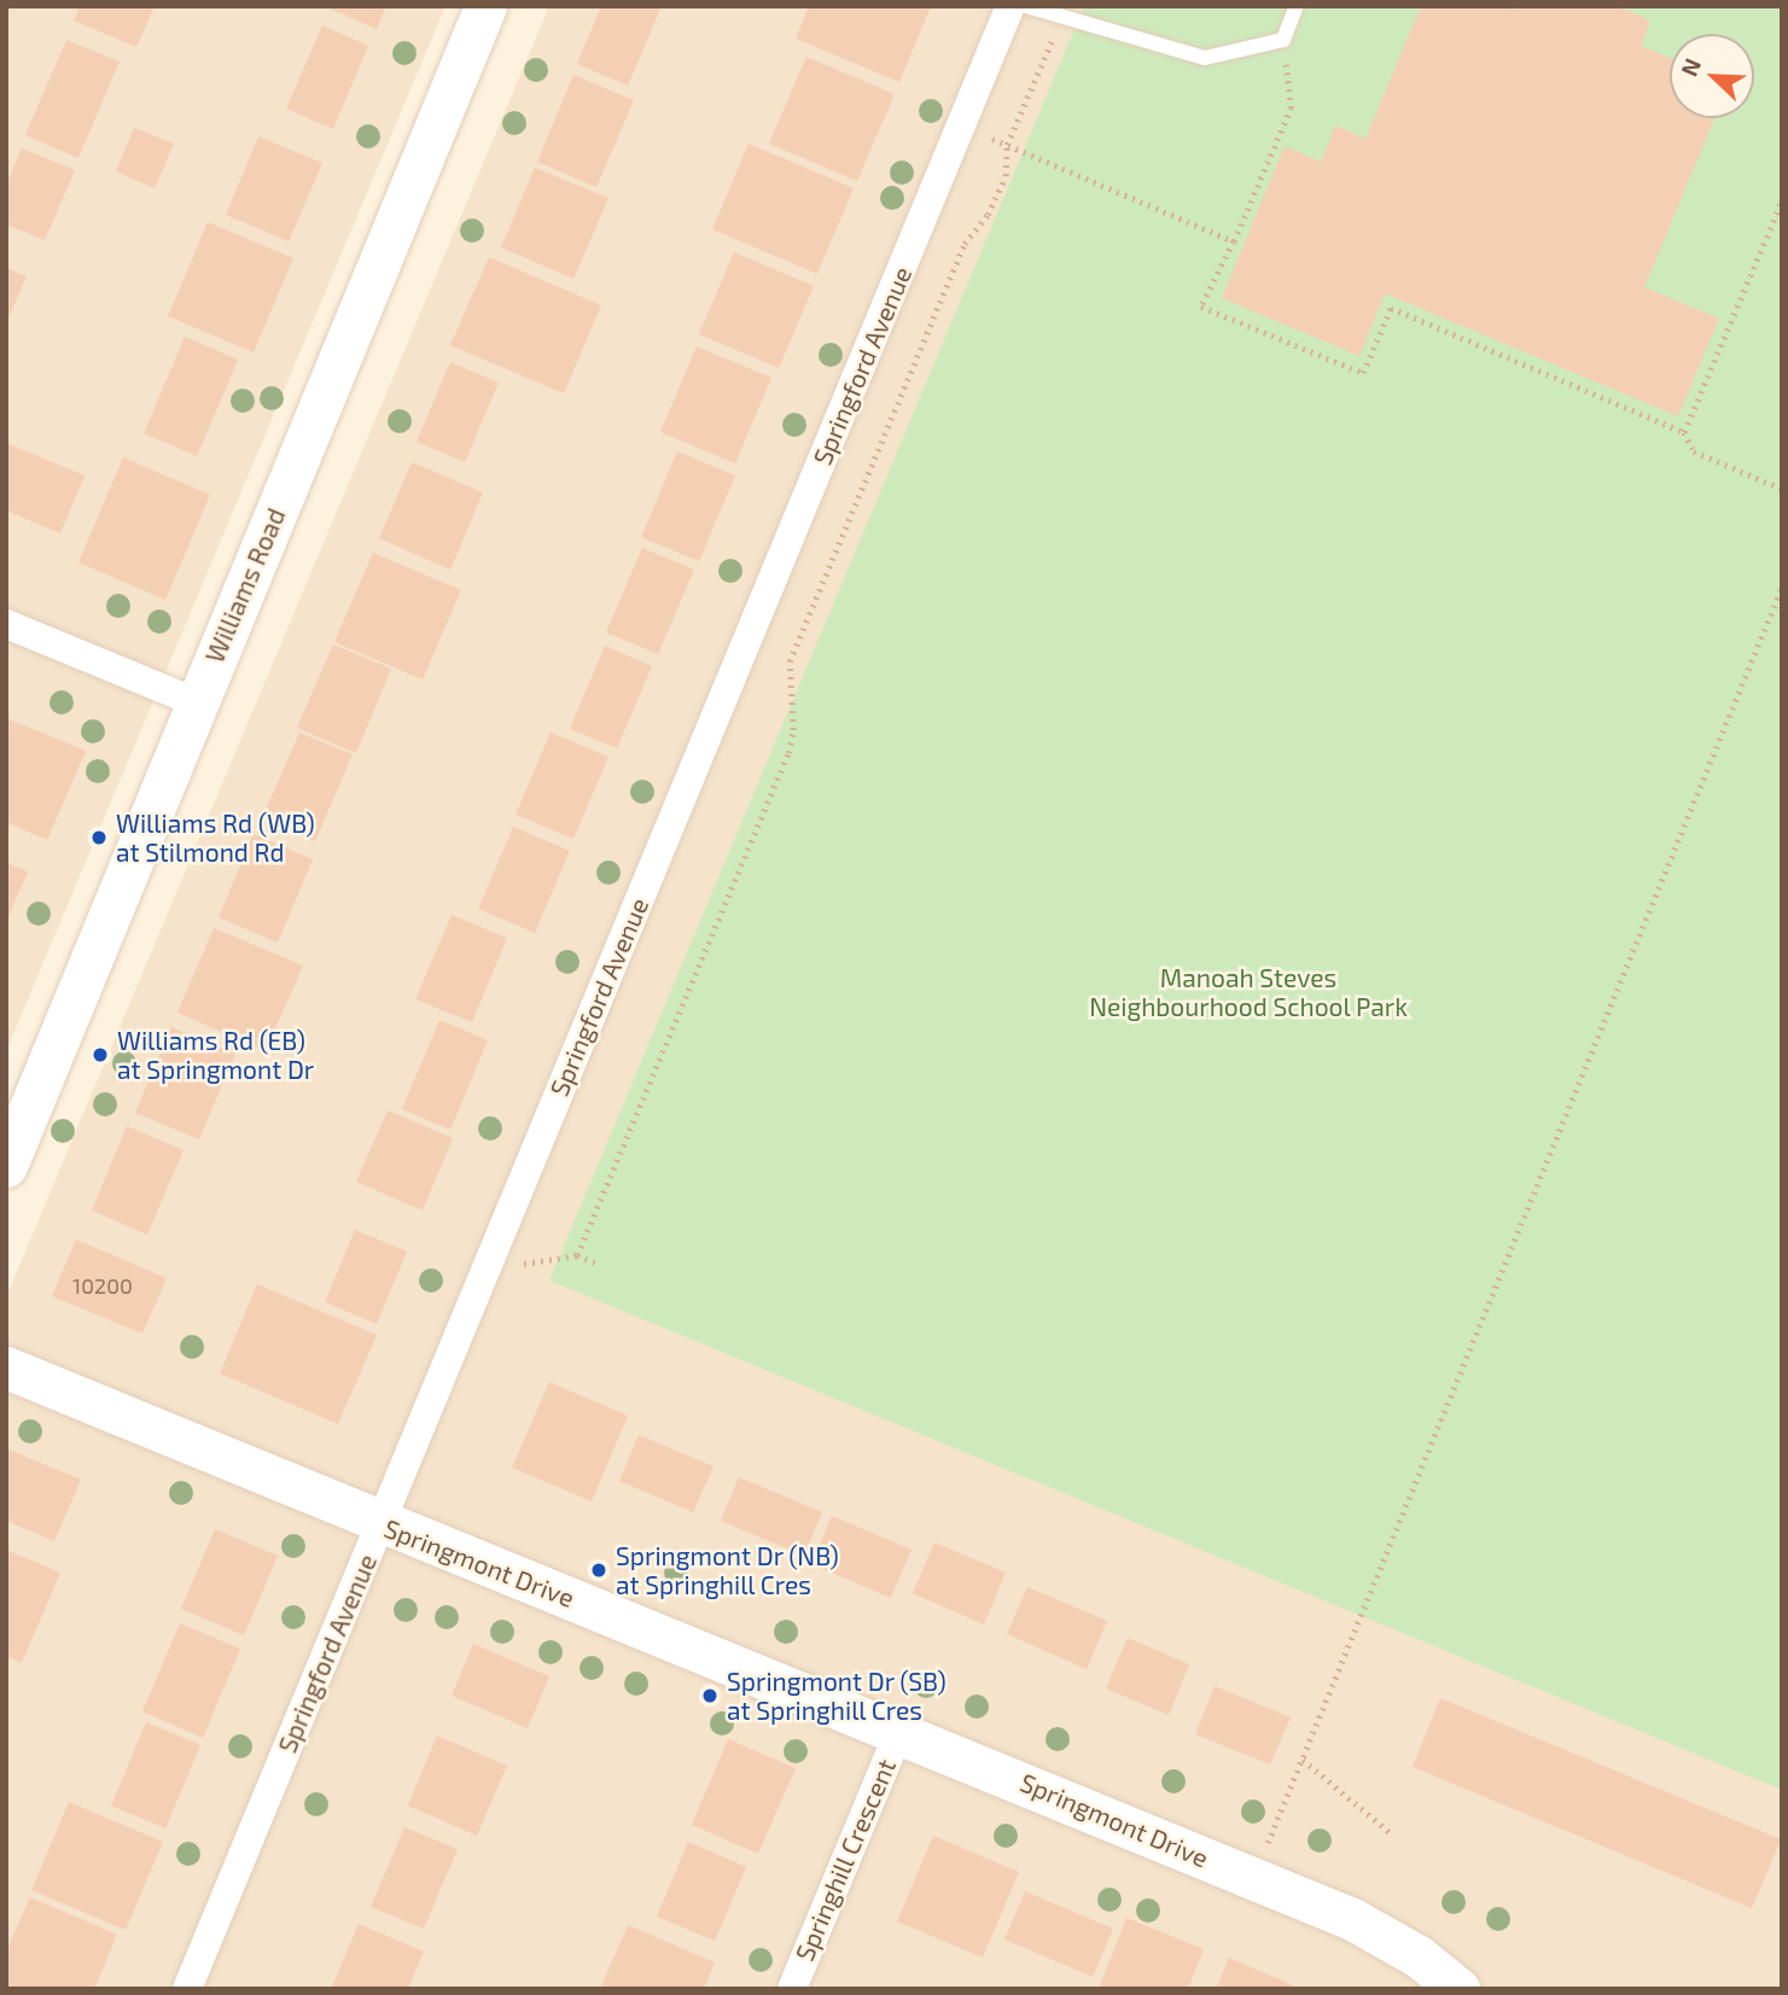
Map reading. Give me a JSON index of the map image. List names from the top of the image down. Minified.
{"streets":{"street":["Springford Avenue","Williams Road","Springmont Drive","Springhill Crescent"]},"crossings":[["Springford Avenue","Springmont Drive"],["Springmont Drive","Springhill Crescent"]],"parks":["Manoah Steves Neighbourhood School Park"],"places":["Williams Rd (WB) at Stilmond Rd","Williams Rd (EB) at Springmont Dr","Springmont Dr (NB) at Springhill Cres","Springmont Dr (SB) at Springhill Cres"],"house_numbers":["10200"],"north":"top left"}
